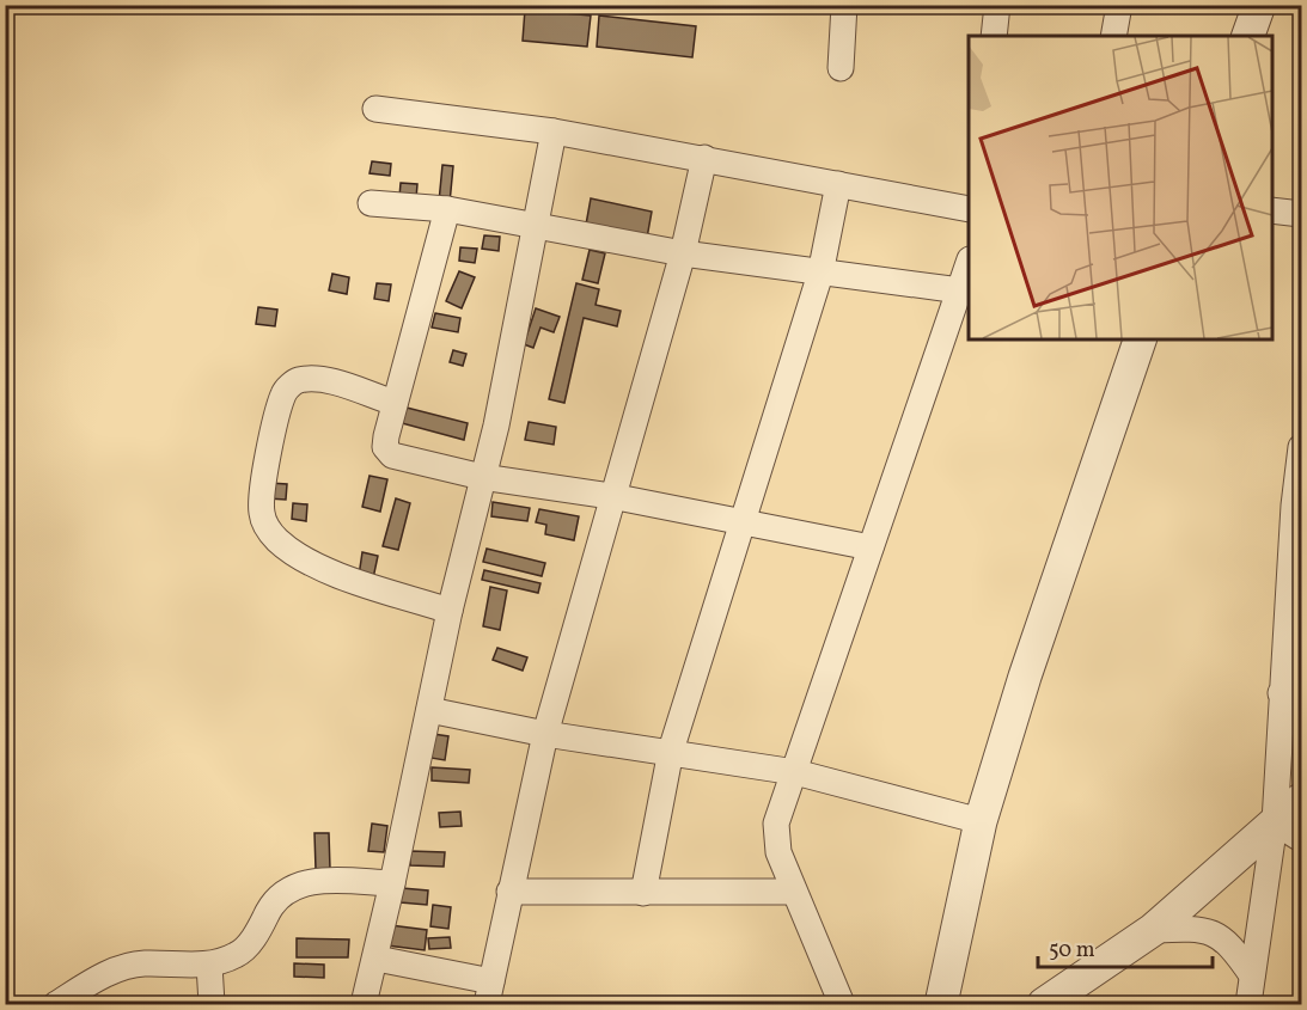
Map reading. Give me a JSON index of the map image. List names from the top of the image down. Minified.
{"scale_bar":"50 m"}
